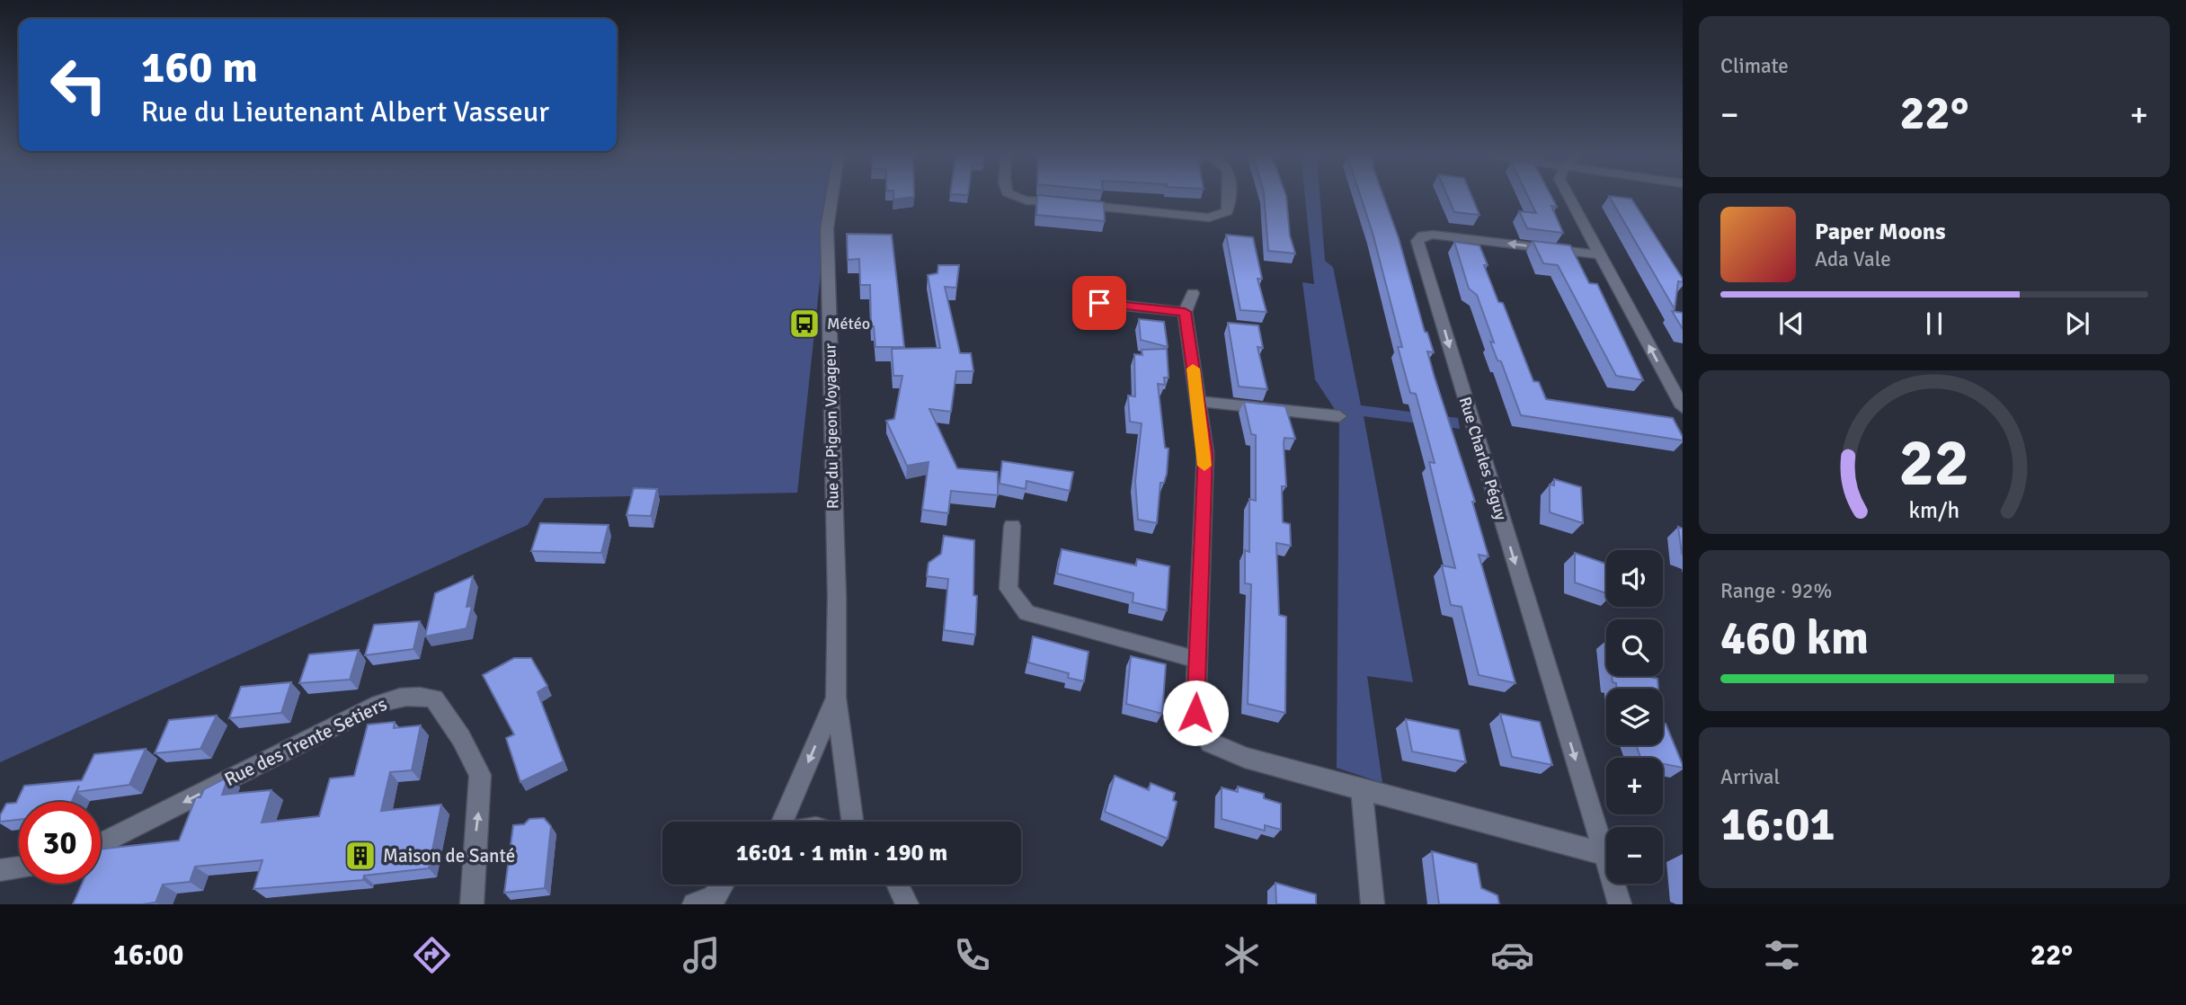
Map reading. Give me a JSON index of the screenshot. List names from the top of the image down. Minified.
{"streets":{"street":["Rue du Pigeon Voyageur","Rue Charles Péguy","Rue des Trente Setiers"]},"places":{"bus stop":["Météo"],"building":["Maison de Santé"]},"page":{"tile":["Climate",["Range · 92%","460 km"],["Arrival","16:01"]],"turn":["160 m","Rue du Lieutenant Albert Vasseur"],"heat":["−","22°","+"],"song":["Paper Moons","Ada Vale"],"map_buttons":["+","−"],"limit":"30","trip":"16:01 · 1 min · 190 m","tabs":["16:00","22°"],"gauge":["22","km/h"]}}
